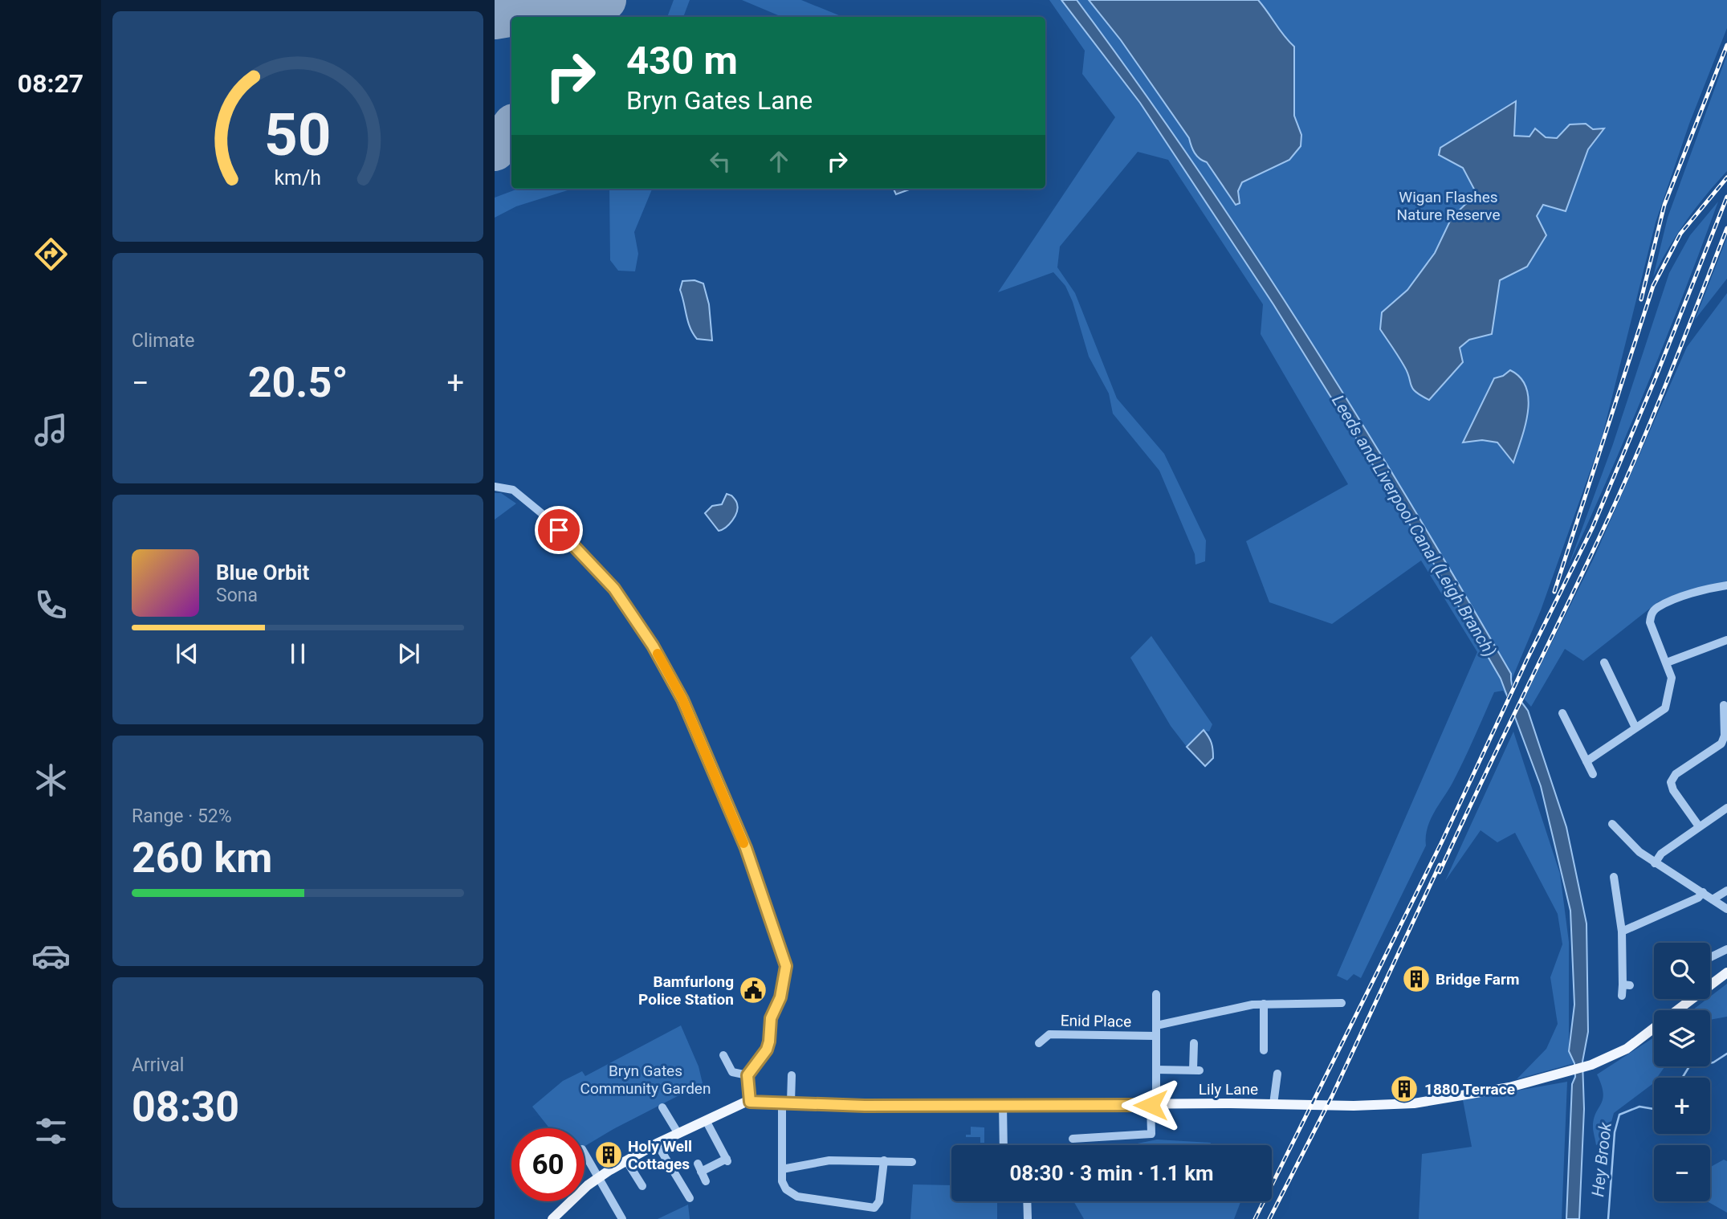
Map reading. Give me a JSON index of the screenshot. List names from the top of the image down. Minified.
{"streets":{"main road":["Lily Lane"],"street":["Enid Place"]},"water":["Leeds and Liverpool Canal (Leigh Branch)","Hey Brook"],"parks":["Wigan Flashes Nature Reserve","Bryn Gates Community Garden"],"places":{"building":["Bridge Farm","1880 Terrace","Holy Well Cottages"],"public building":["Bamfurlong Police Station"]},"page":{"tabs":"08:27","turn":["430 m","Bryn Gates Lane"],"tile":["Climate",["Range · 52%","260 km"],["Arrival","08:30"]],"heat":["−","20.5°","+"],"song":["Blue Orbit","Sona"],"map_buttons":["+","−"],"limit":"60","trip":"08:30 · 3 min · 1.1 km","gauge":["50","km/h"]}}
